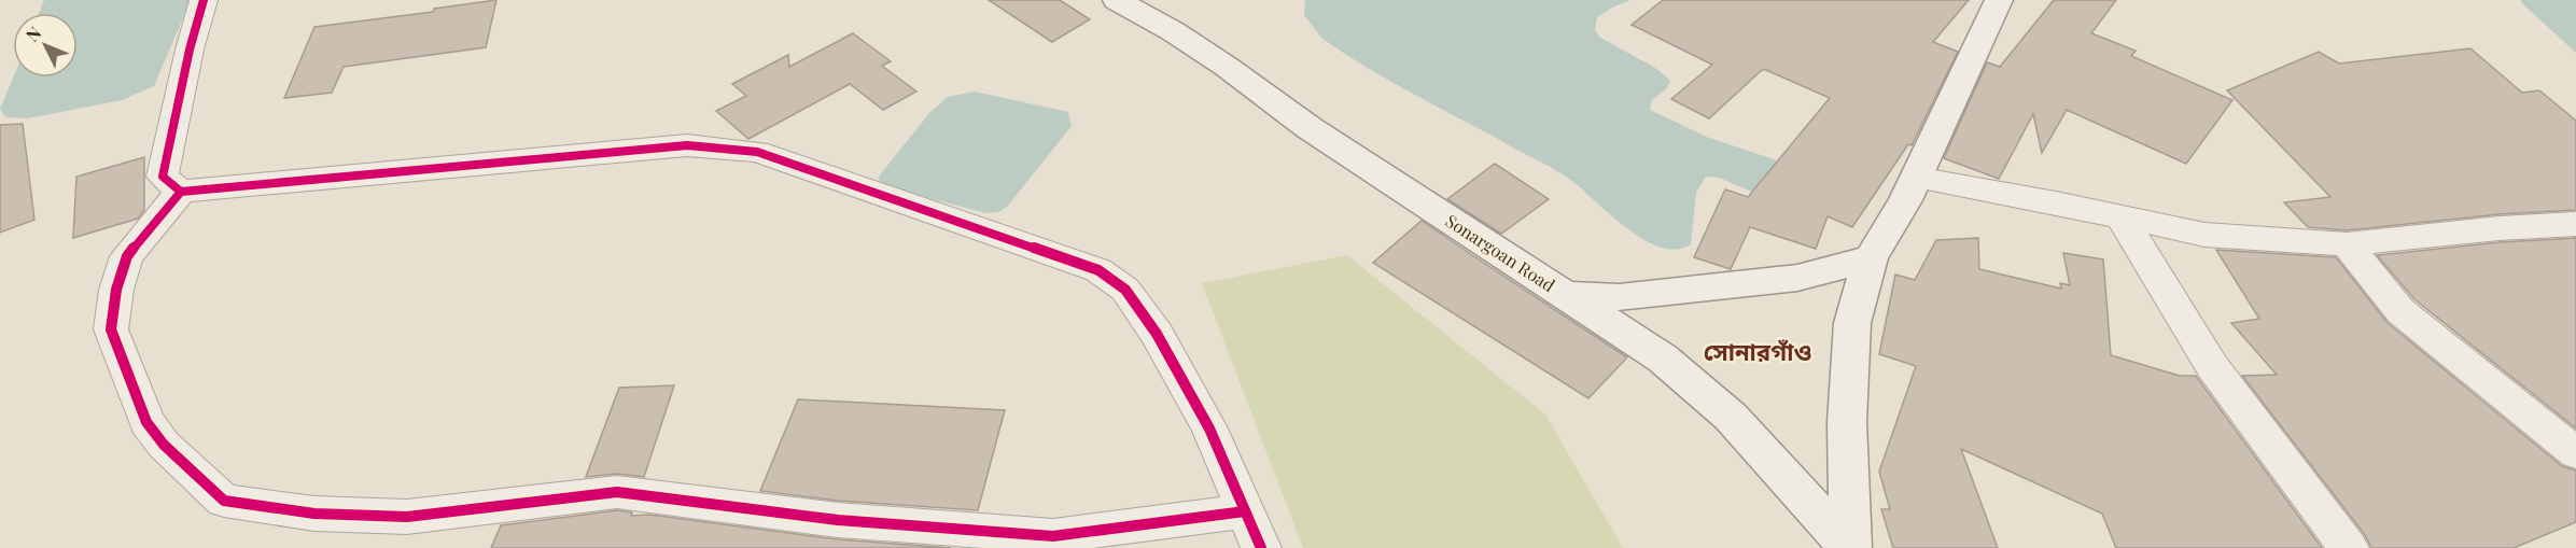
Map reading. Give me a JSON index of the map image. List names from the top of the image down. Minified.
{"streets":{"main road":["Sonargoan Road"]},"districts":["সোনারগাঁও"],"north":"top left"}
